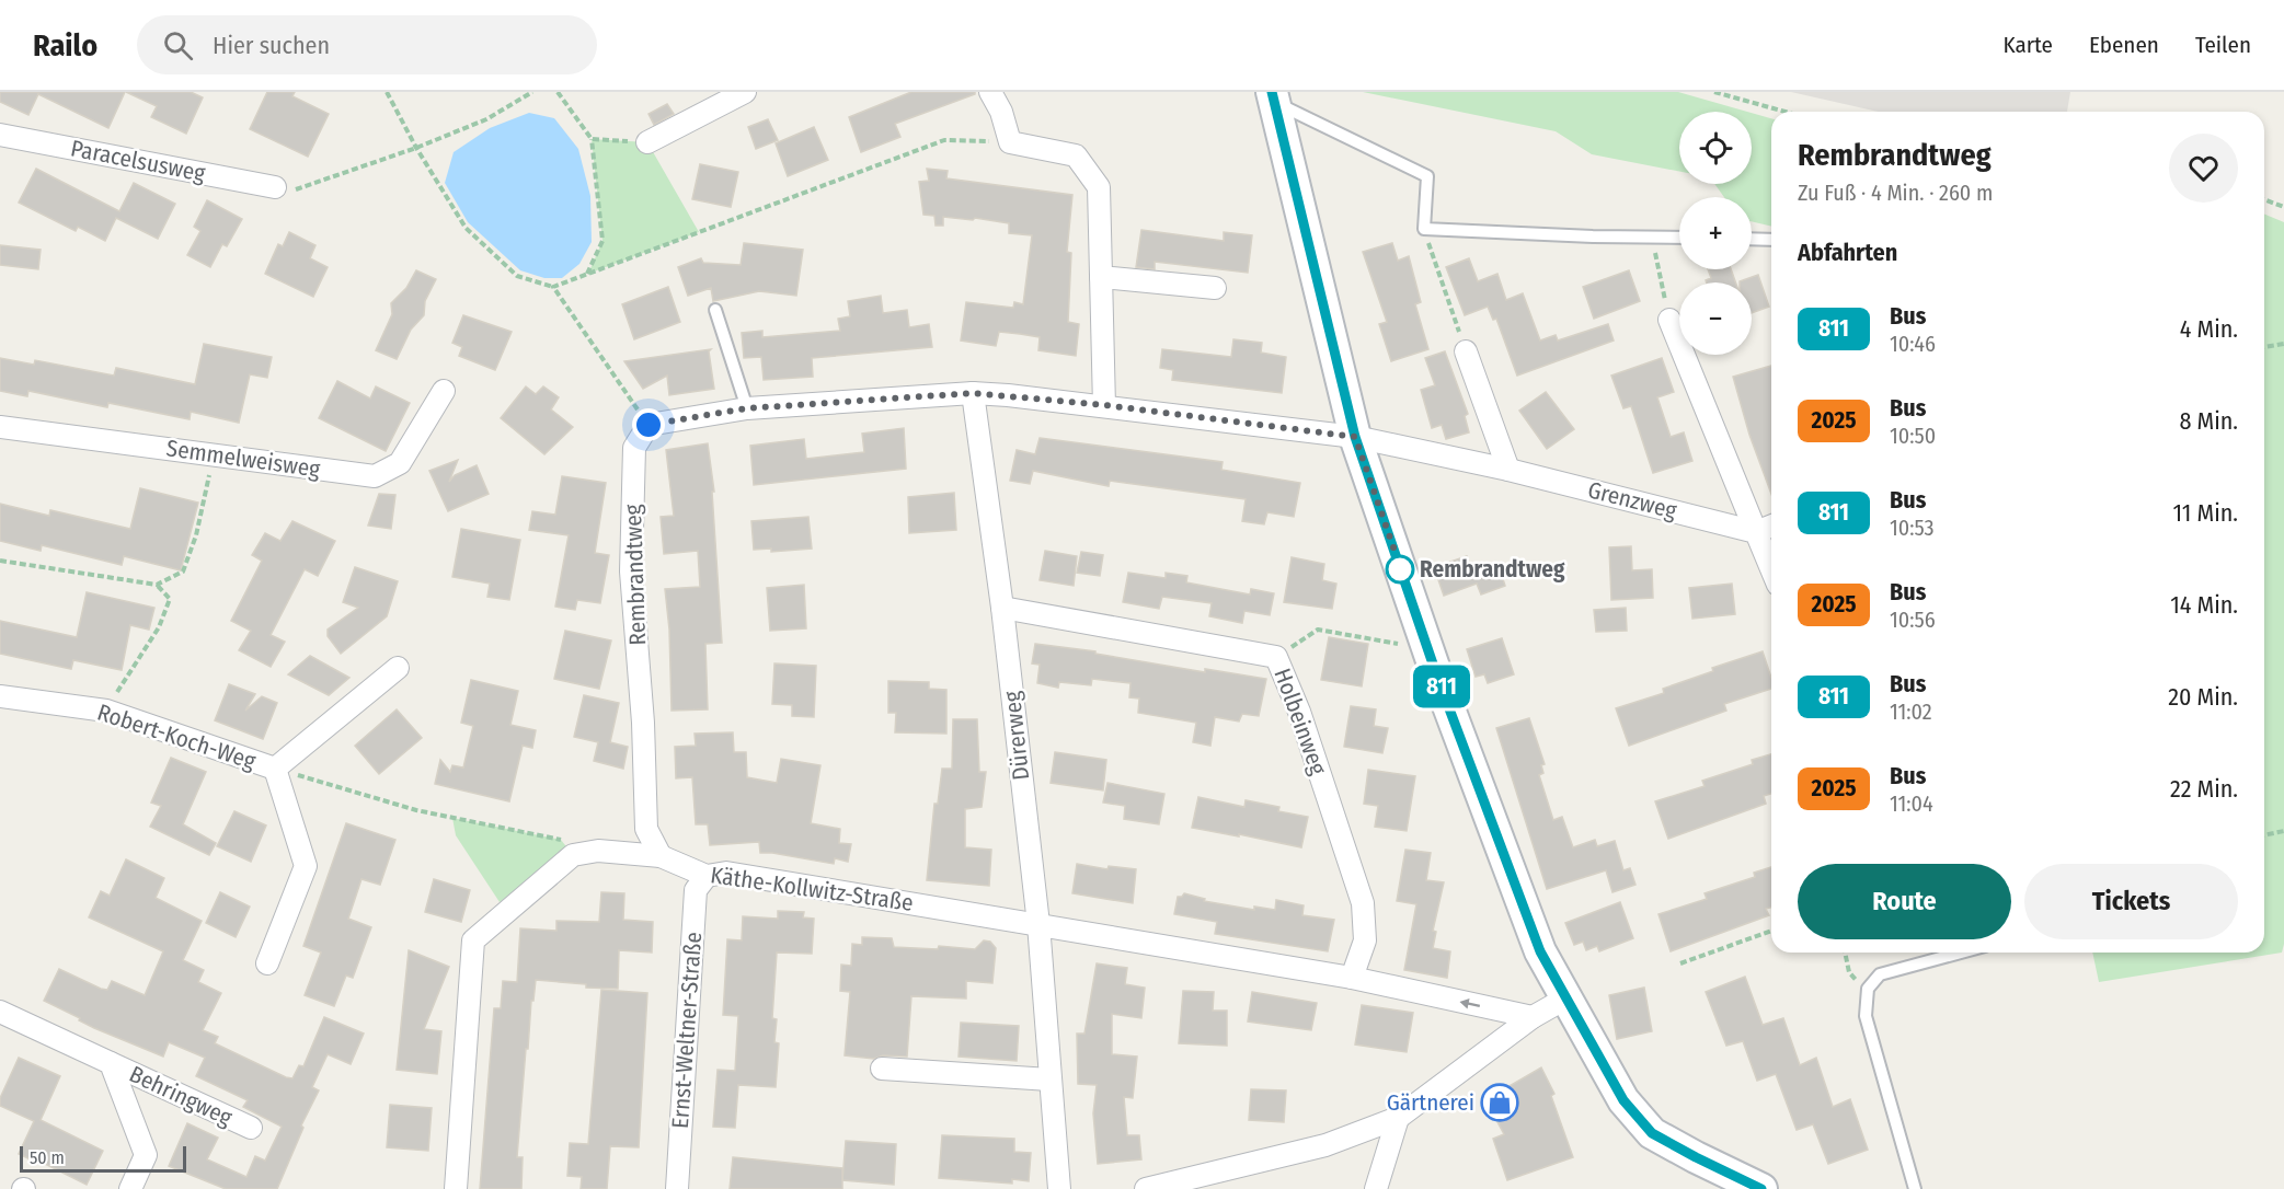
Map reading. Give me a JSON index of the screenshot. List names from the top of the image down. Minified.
{"streets":{"street":["Paracelsusweg","Semmelweisweg","Grenzweg","Rembrandtweg","Holbeinweg","Dürerweg","Robert-Koch-Weg","Käthe-Kollwitz-Straße","Ernst-Weltner-Straße","Behringweg"]},"crossings":[["Rembrandtweg","Käthe-Kollwitz-Straße"],["Holbeinweg","Dürerweg"],["Dürerweg","Käthe-Kollwitz-Straße"],["Käthe-Kollwitz-Straße","Ernst-Weltner-Straße"]],"places":{"other":["Rembrandtweg"],"shop":["Gärtnerei"]},"lines":["bus line 811"],"scale_bar":"50 m","page":{"header":"Railo","search":"Hier suchen","nav":["Karte","Ebenen","Teilen"],"on_map":"811","map_buttons":["+","−"],"heading":[["Rembrandtweg","Zu Fuß · 4 Min. · 260 m"],"Abfahrten"],"list":[{"mark":"811","name":"Bus","note":"10:46","value":"4 Min."},{"mark":"2025","name":"Bus","note":"10:50","value":"8 Min."},{"mark":"811","name":"Bus","note":"10:53","value":"11 Min."},{"mark":"2025","name":"Bus","note":"10:56","value":"14 Min."},{"mark":"811","name":"Bus","note":"11:02","value":"20 Min."},{"mark":"2025","name":"Bus","note":"11:04","value":"22 Min."}],"buttons":["Route","Tickets"],"scale":"50 m"}}
